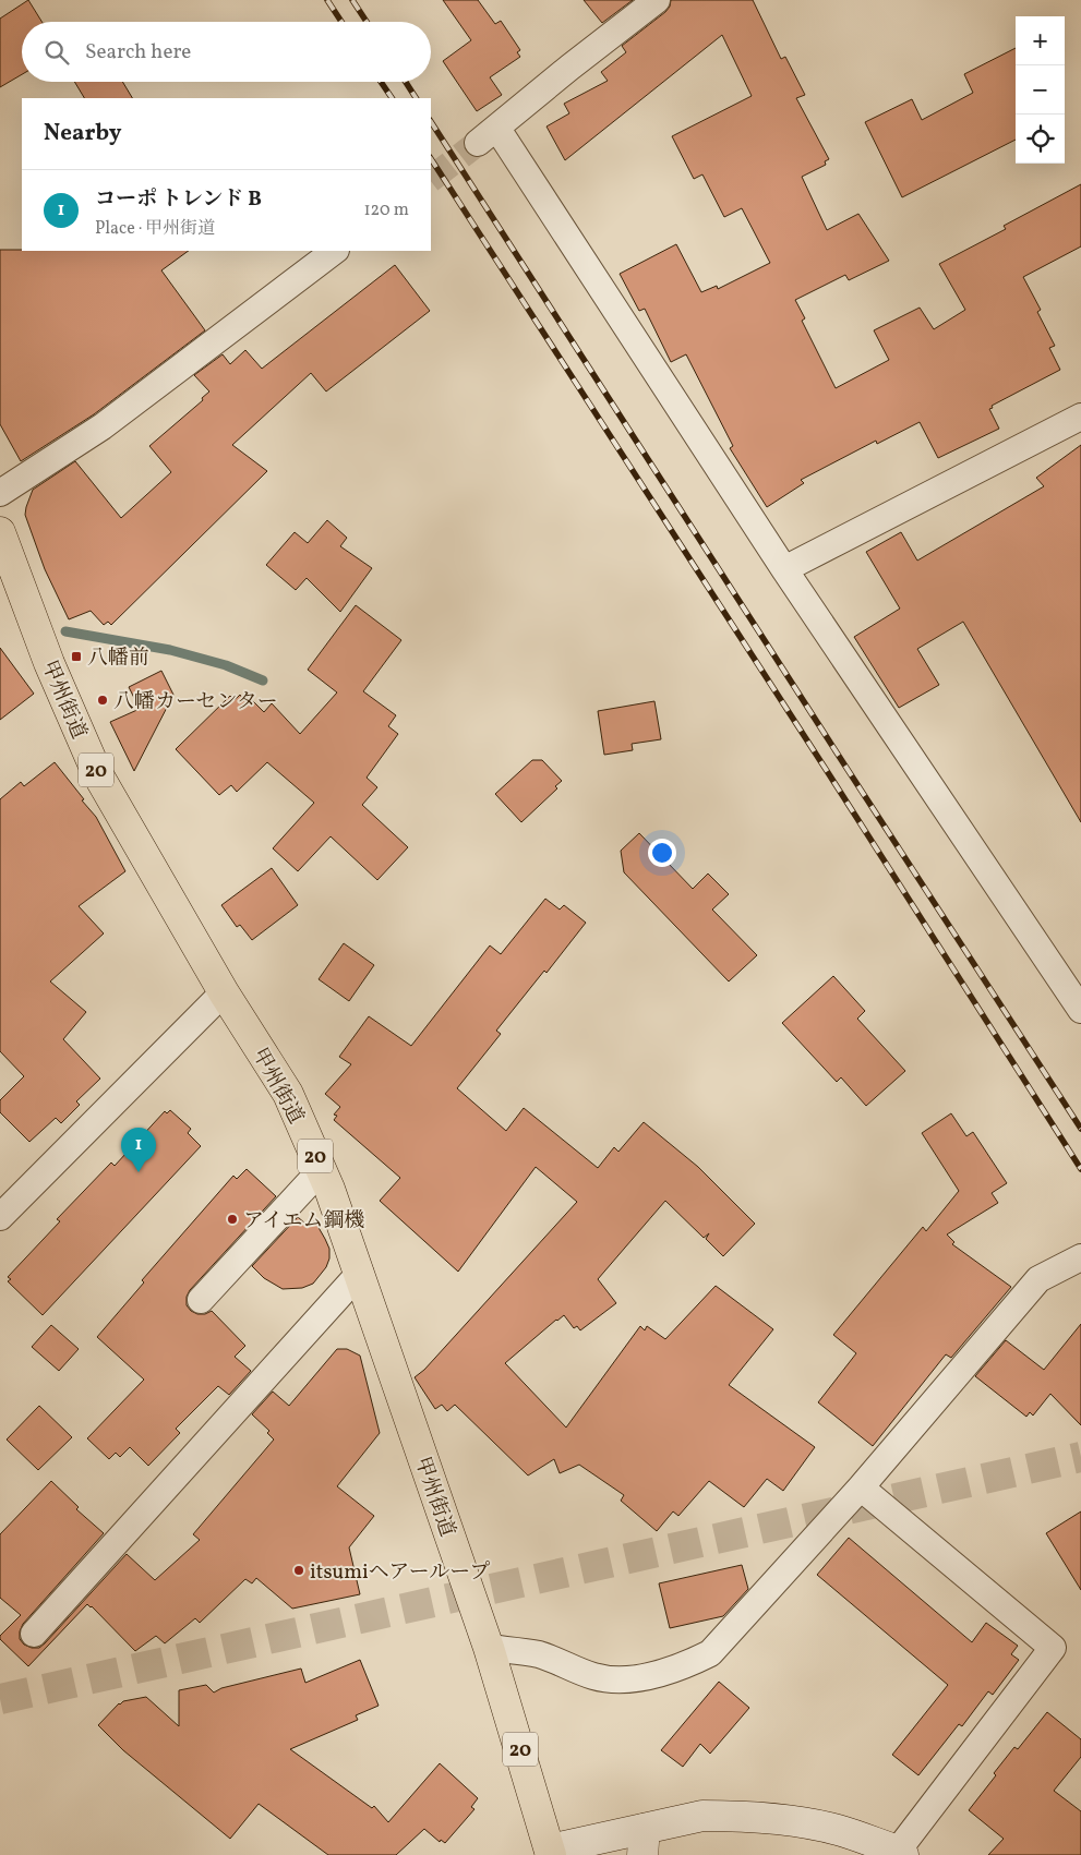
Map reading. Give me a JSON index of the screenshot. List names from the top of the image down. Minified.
{"streets":{"highway":["甲州街道","20"]},"places":{"transit":["八幡前"],"other":["八幡カーセンター","アイエム鋼機","itsumiヘアーループ"]},"page":{"map_buttons":["+","−"],"search":"Search here","heading":"Nearby","list":[{"mark":"1","name":"コーポ トレンド B","note":"Place · 甲州街道","value":"120 m"}],"pins":"1"}}
